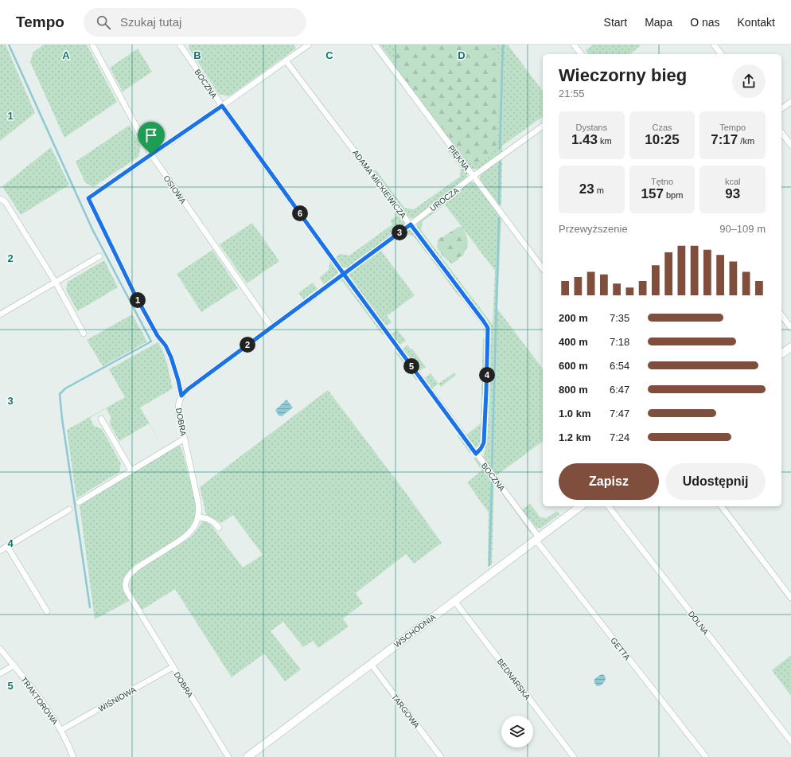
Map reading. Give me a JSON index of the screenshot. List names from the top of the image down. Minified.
{"streets":{"street":["BOCZNA","PIĘKNA","ADAMA MICKIEWICZA","OSIOWA","UROCZA","DOBRA","DOLNA","WSCHODNIA","GETTA","BEDNARSKA","WIŚNIOWA","TRAKTOROWA","TARGOWA"]},"crossings":[["BOCZNA","ADAMA MICKIEWICZA"],["BOCZNA","UROCZA"],["BOCZNA","DOBRA"],["BOCZNA","WSCHODNIA"],["BOCZNA","GETTA"],["PIĘKNA","UROCZA"],["ADAMA MICKIEWICZA","UROCZA"],["OSIOWA","DOBRA"],["UROCZA","DOBRA"],["DOBRA","WIŚNIOWA"],["WSCHODNIA","GETTA"],["WSCHODNIA","BEDNARSKA"],["WSCHODNIA","TARGOWA"],["WIŚNIOWA","TRAKTOROWA"]],"page":{"header":"Tempo","search":"Szukaj tutaj","nav":["Start","Mapa","O nas","Kontakt"],"heading":["Wieczorny bieg","21:55"],"stats":[["Dystans","1.43 km"],["Czas","10:25"],["Tempo","7:17 /km"],["23 m"],["Tętno","157 bpm"],["kcal","93"]],"pins":["6","3","1","2","5","4"],"chart":["Przewyższenie","90–109 m"],"list":[{"name":"200 m","note":"7:35"},{"name":"400 m","note":"7:18"},{"name":"600 m","note":"6:54"},{"name":"800 m","note":"6:47"},{"name":"1.0 km","note":"7:47"},{"name":"1.2 km","note":"7:24"}],"buttons":["Zapisz","Udostępnij"]},"grid":{"columns":["A","B","C","D"],"rows":["1","2","3","4","5"]}}
